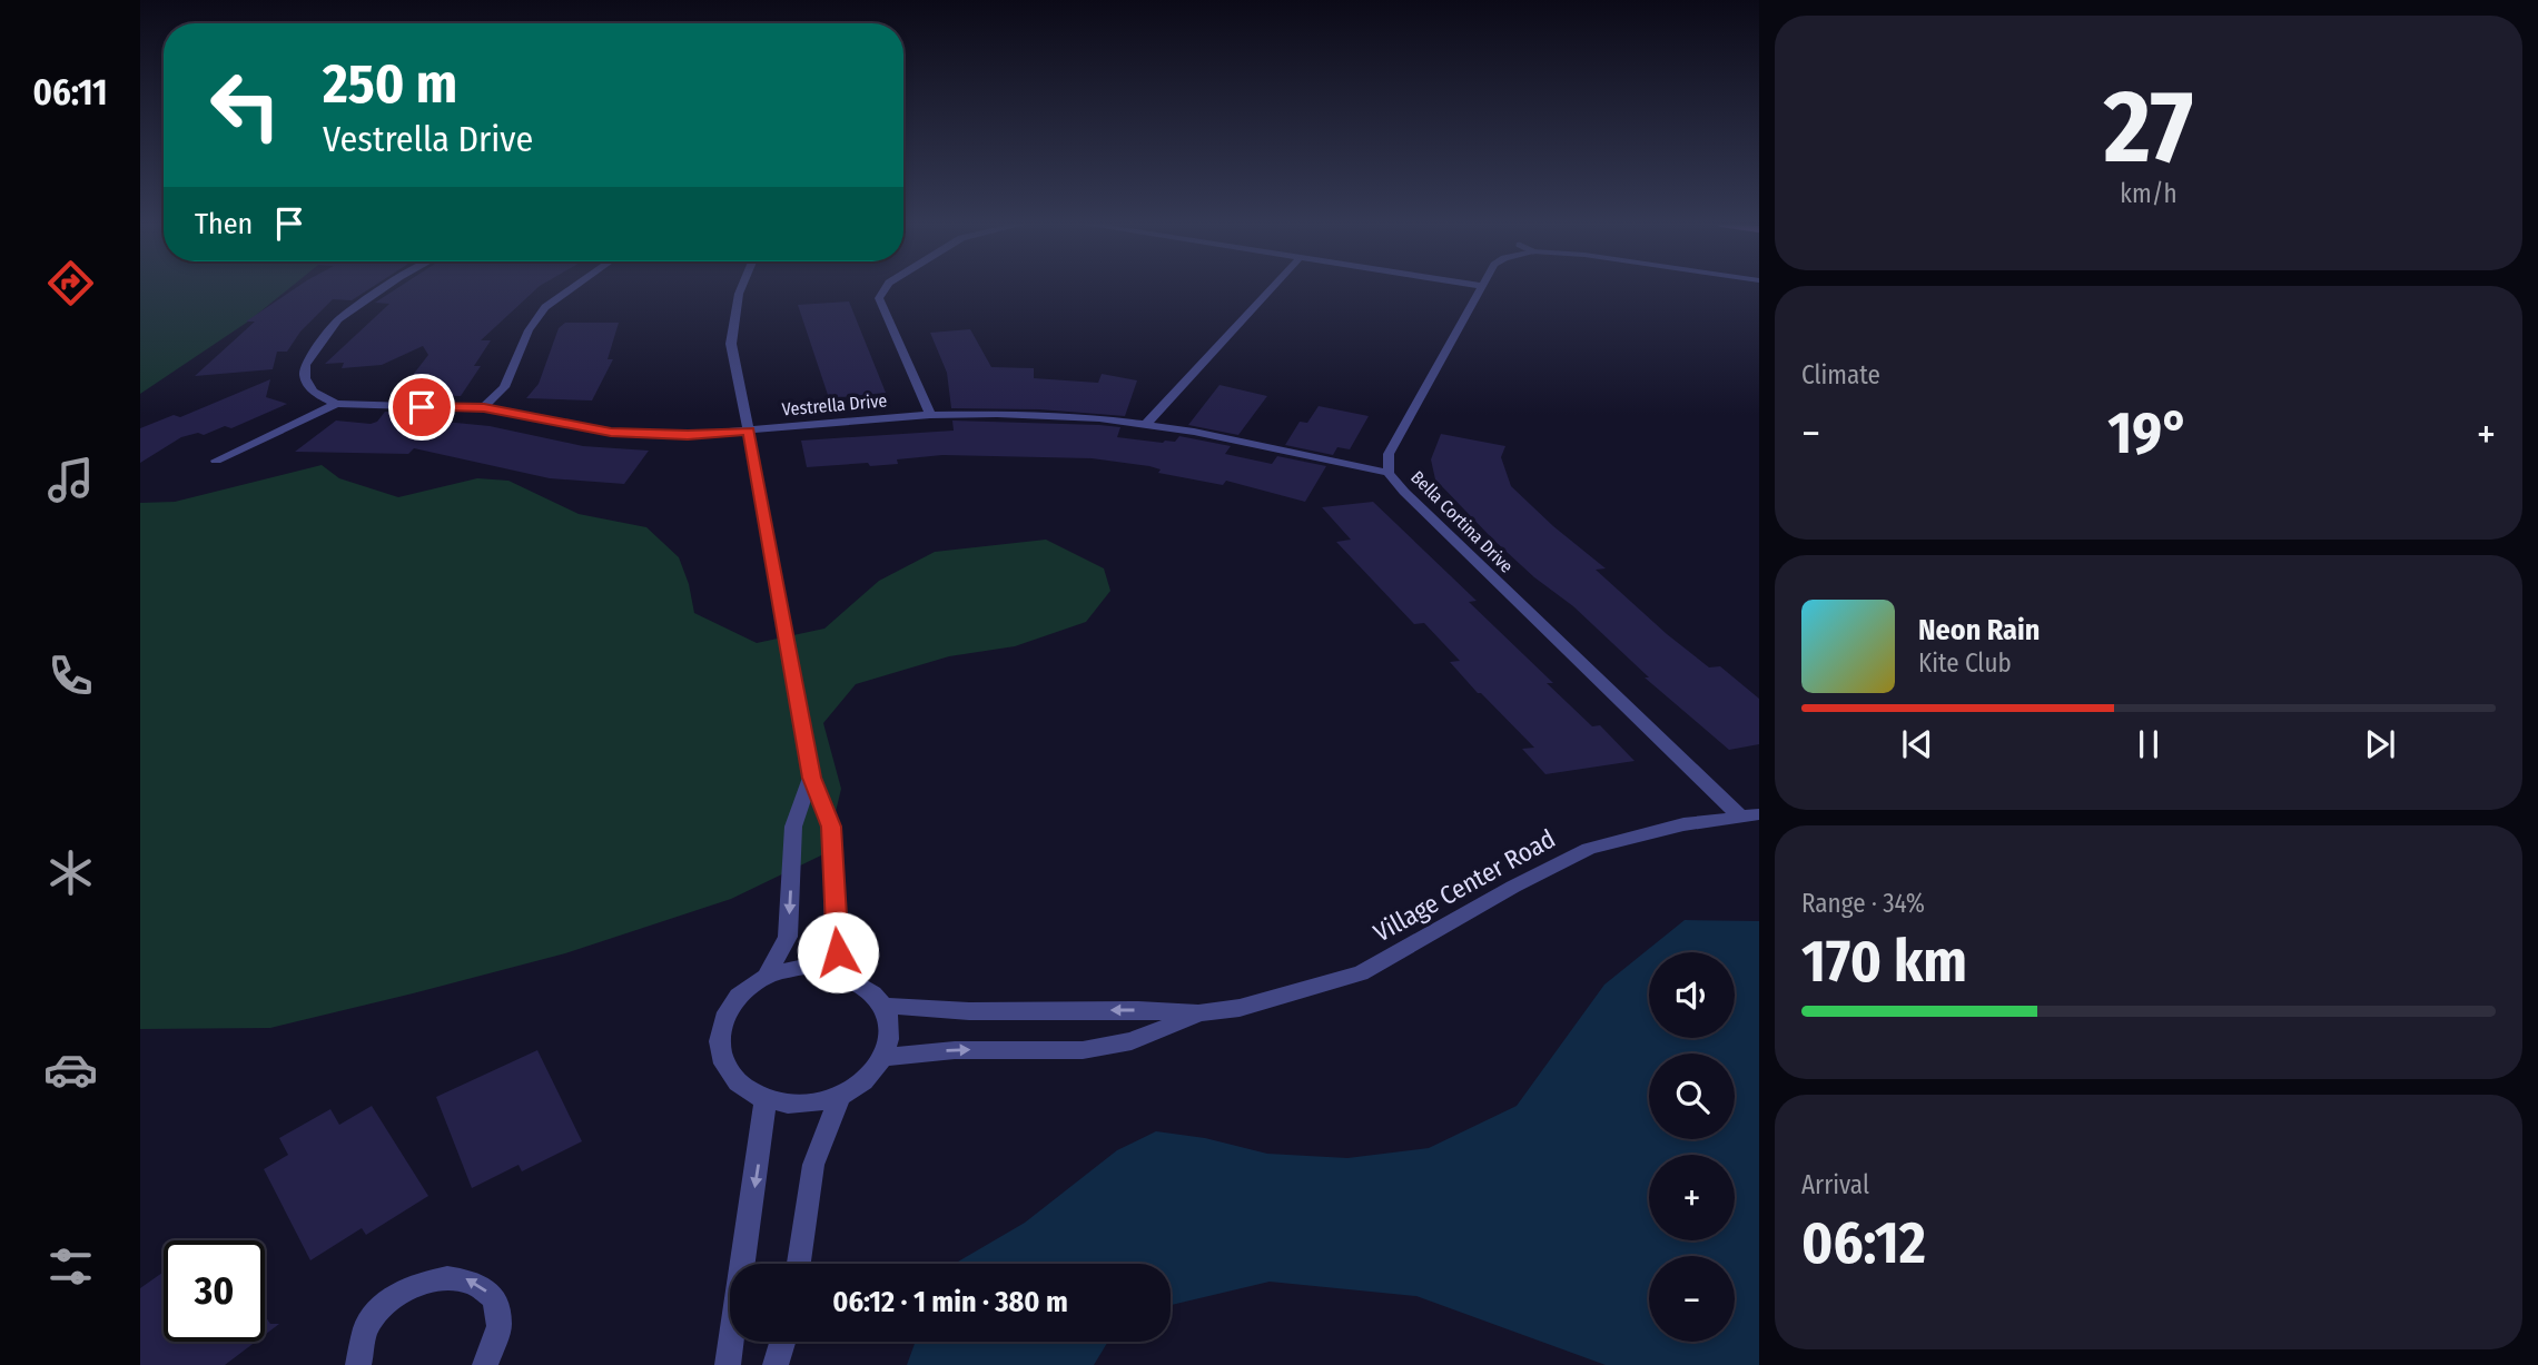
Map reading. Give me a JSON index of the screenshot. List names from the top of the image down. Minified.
{"streets":{"street":["Vestrella Drive","Bella Cortina Drive","Village Center Road"]},"crossings":[["Vestrella Drive","Bella Cortina Drive"],["Bella Cortina Drive","Village Center Road"]],"page":{"tabs":"06:11","tile":[["27","km/h"],"Climate",["Range · 34%","170 km"],["Arrival","06:12"]],"turn":["250 m","Vestrella Drive"],"then":"Then","heat":["−","19°","+"],"song":["Neon Rain","Kite Club"],"map_buttons":["+","−"],"limit":"30","trip":"06:12 · 1 min · 380 m"}}
